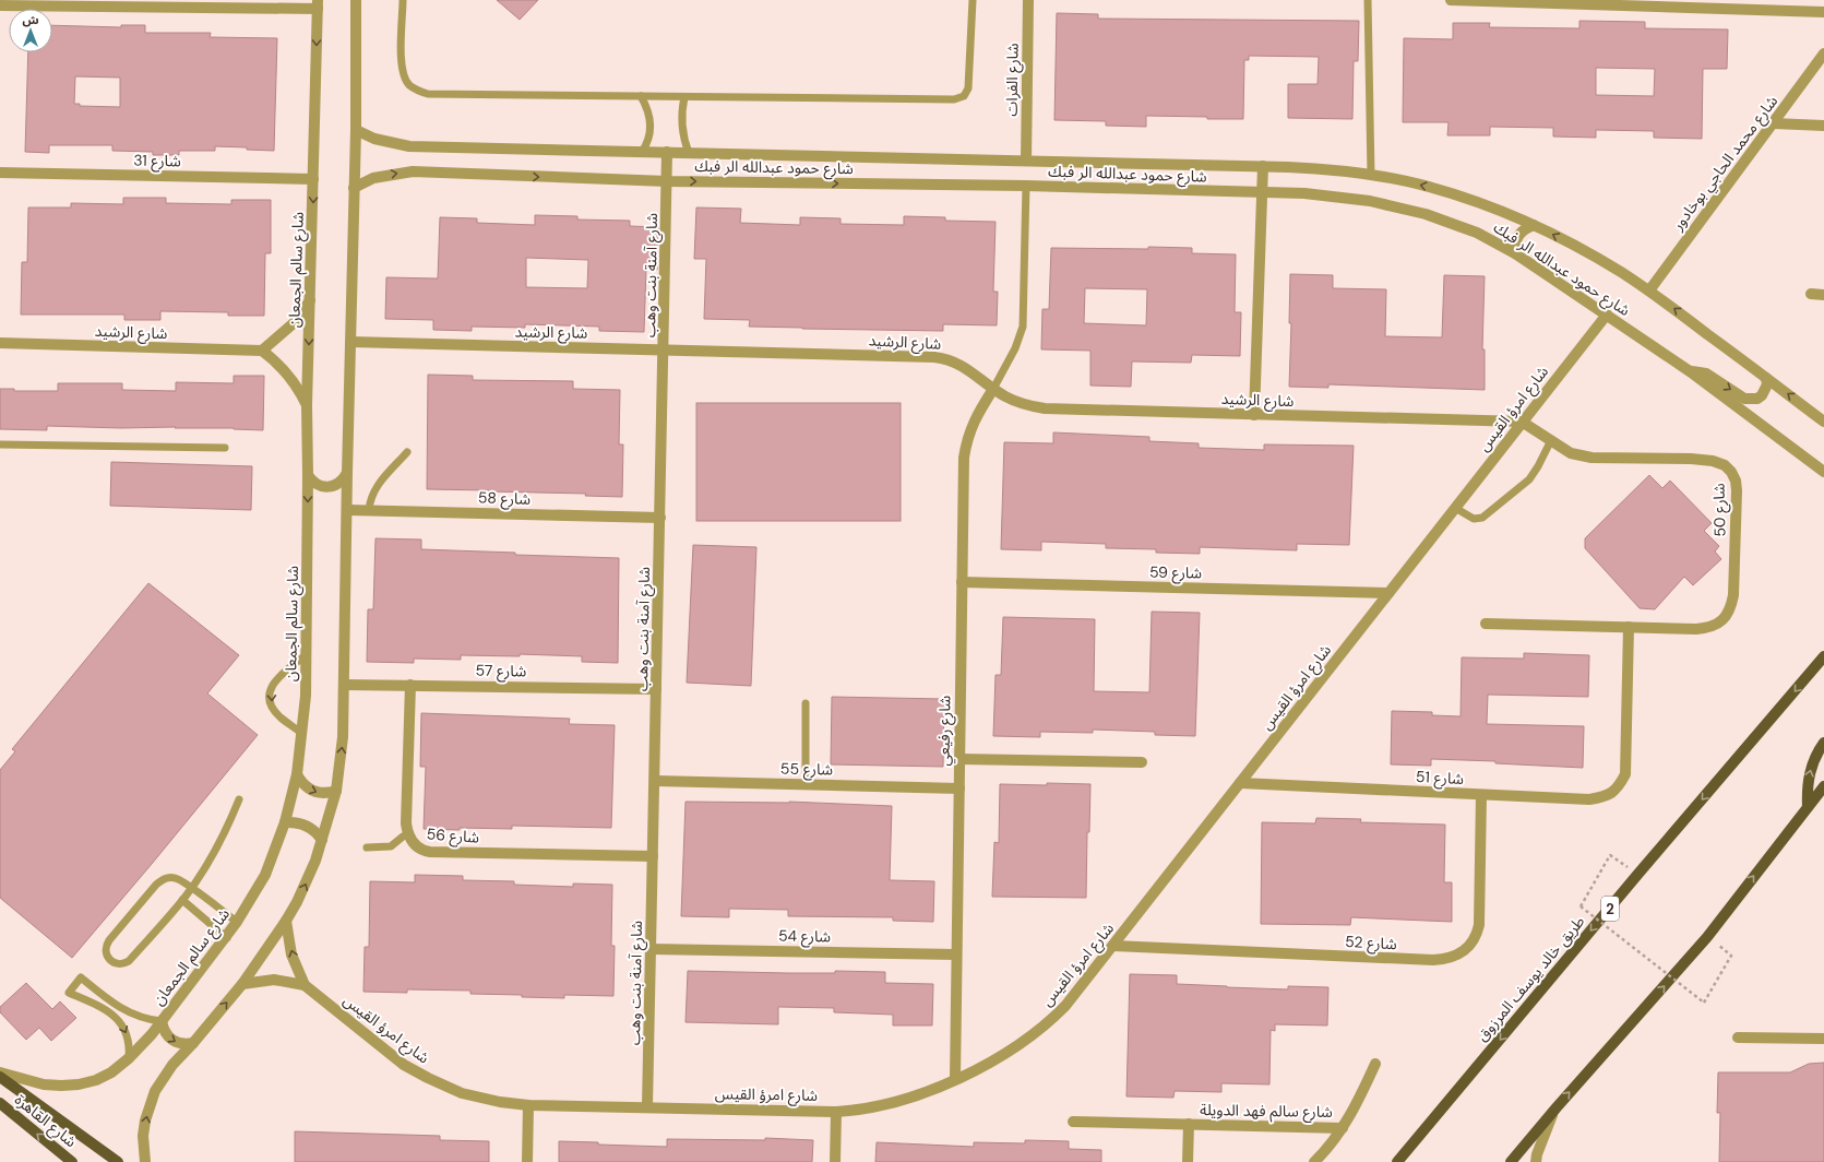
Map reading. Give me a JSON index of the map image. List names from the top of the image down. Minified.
{"streets":{"main road":["2","طريق خالد يوسف المرزوق","شارع القاهرة"],"street":["شارع الفرات","شارع 31","شارع محمد الحاجي بوخادور","شارع حمود عبدالله الر فبك","شارع سالم الجمعان","شارع آمنة بنت وهب","شارع الرشيد","شارع امرؤ القيس","شارع 58","شارع 50","شارع 59","شارع 57","شارع رفيعي","شارع 55","شارع 51","شارع 56","شارع 54","شارع 52","شارع سالم فهد الدويلة"]},"crossings":[["شارع الفرات","شارع حمود عبدالله الر فبك"],["شارع 31","شارع سالم الجمعان"],["شارع محمد الحاجي بوخادور","شارع حمود عبدالله الر فبك"],["شارع حمود عبدالله الر فبك","شارع آمنة بنت وهب"],["شارع حمود عبدالله الر فبك","شارع امرؤ القيس"],["شارع آمنة بنت وهب","شارع الرشيد"],["شارع آمنة بنت وهب","شارع امرؤ القيس"],["شارع آمنة بنت وهب","شارع 58"],["شارع آمنة بنت وهب","شارع 57"],["شارع آمنة بنت وهب","شارع 55"],["شارع آمنة بنت وهب","شارع 56"],["شارع آمنة بنت وهب","شارع 54"],["شارع الرشيد","شارع امرؤ القيس"],["شارع الرشيد","شارع 50"],["شارع الرشيد","شارع رفيعي"],["شارع امرؤ القيس","شارع 50"],["شارع امرؤ القيس","شارع 59"],["شارع امرؤ القيس","شارع رفيعي"],["شارع امرؤ القيس","شارع 51"],["شارع امرؤ القيس","شارع 52"],["شارع 50","شارع 51"],["شارع 59","شارع رفيعي"],["شارع 57","شارع 56"],["شارع رفيعي","شارع 55"],["شارع رفيعي","شارع 54"],["شارع 51","شارع 52"]],"north":"top"}
